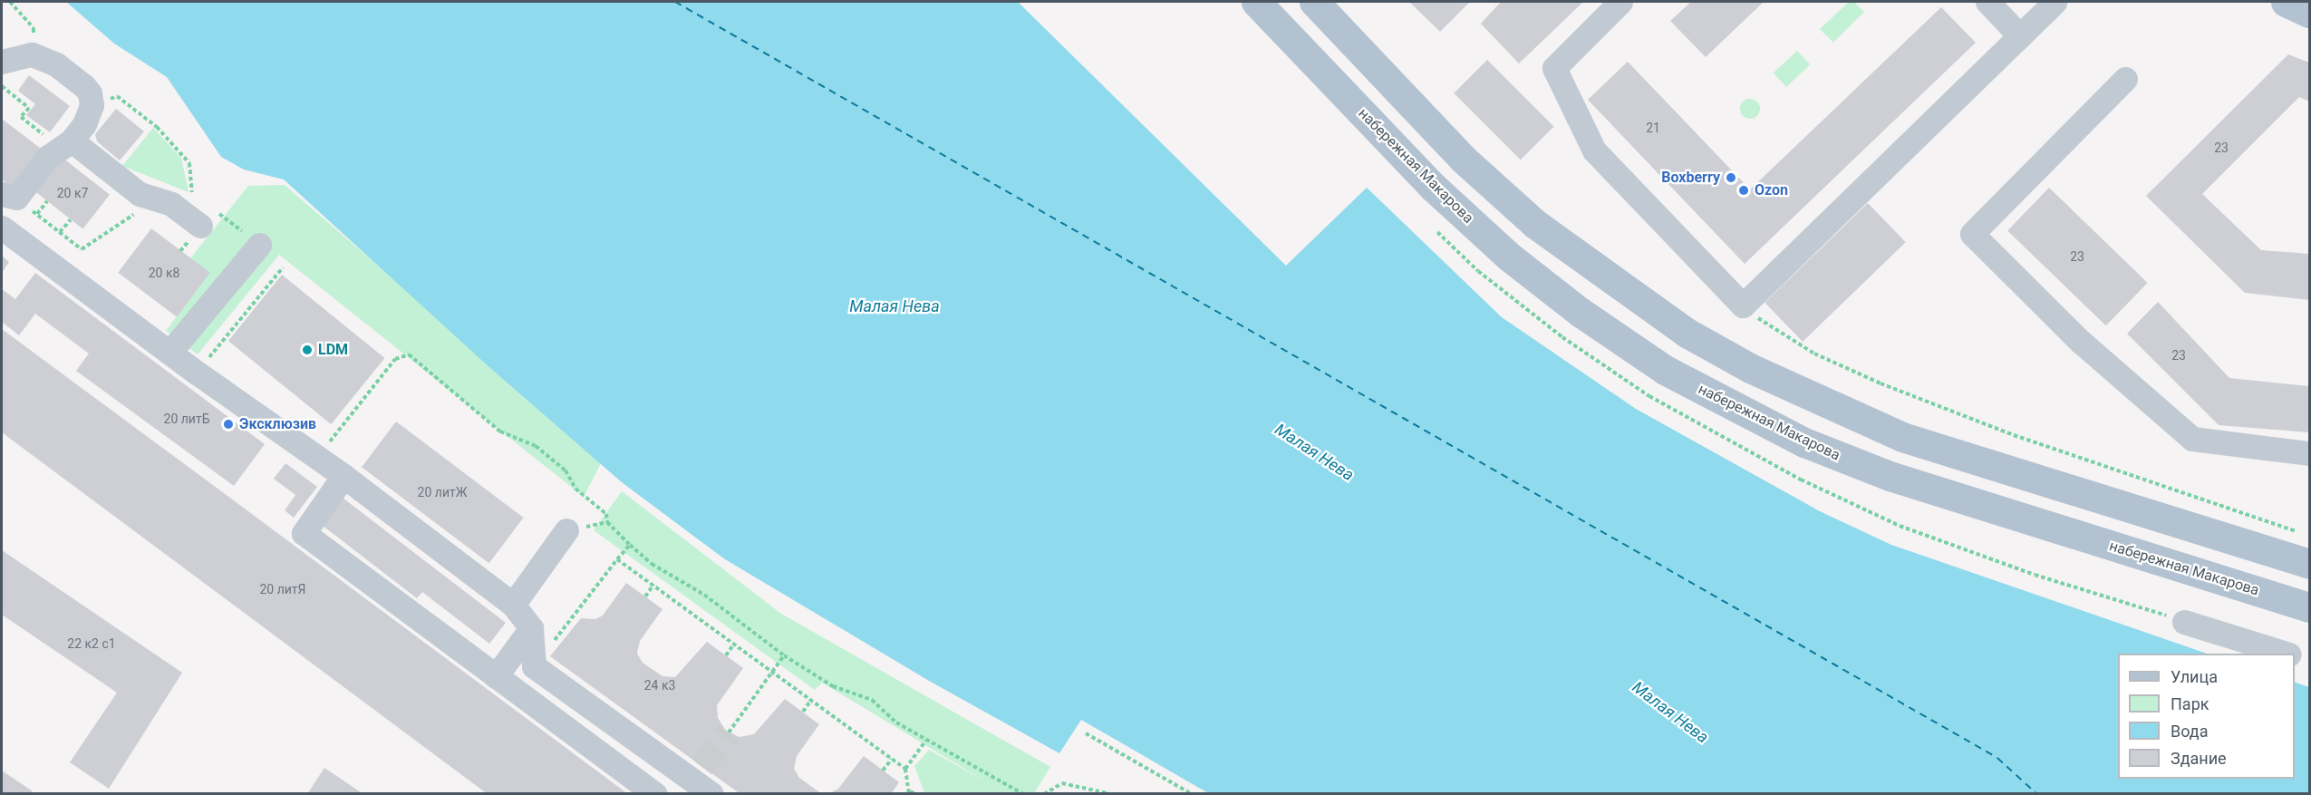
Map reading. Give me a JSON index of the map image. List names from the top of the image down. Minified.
{"streets":{"main road":["набережная Макарова"]},"water":["Малая Нева"],"places":["Boxberry","Ozon","LDM","Эксклюзив"],"house_numbers":["21","23","20 к7","23","20 к8","23","20 литБ","20 литЖ","20 литЯ","22 к2 с1","24 к3"],"legend":["Улица","Парк","Вода","Здание"]}
